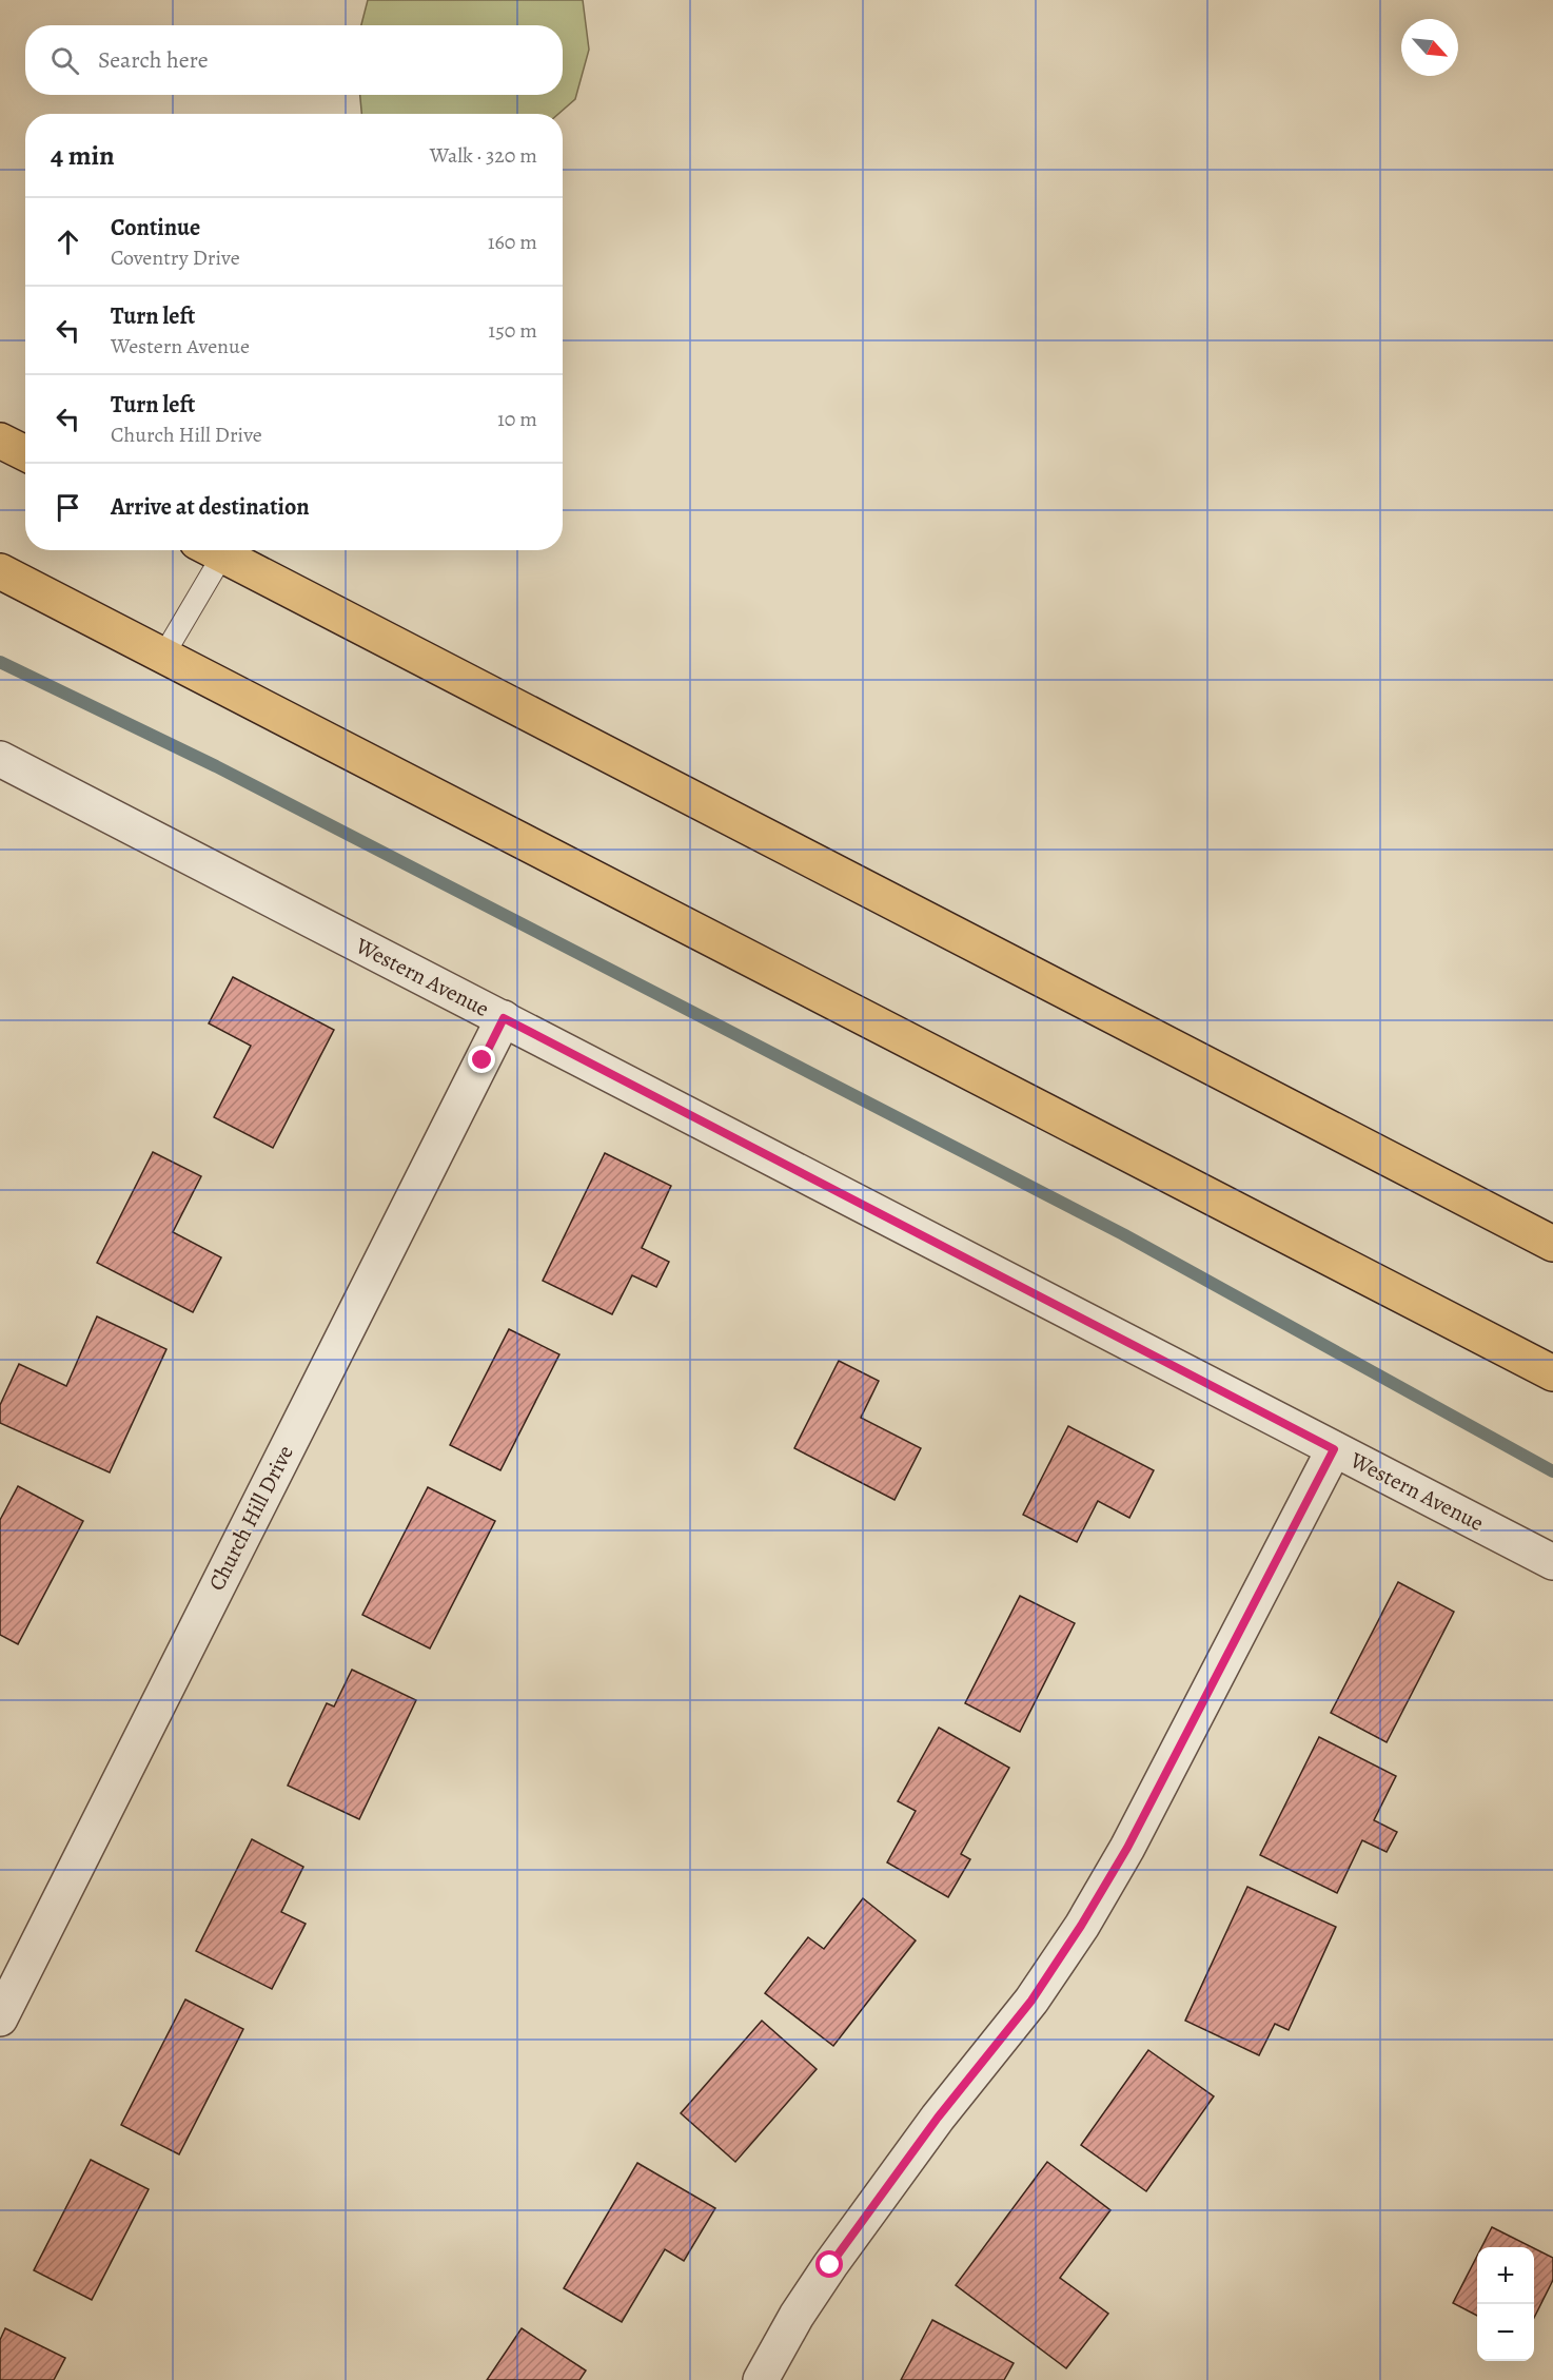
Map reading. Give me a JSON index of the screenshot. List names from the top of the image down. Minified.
{"streets":{"street":["Western Avenue","Church Hill Drive"]},"crossings":[["Western Avenue","Church Hill Drive"]],"north":"bottom right","page":{"search":"Search here","heading":["4 min","Walk · 320 m"],"list":[["Continue","Coventry Drive","160 m"],["Turn left","Western Avenue","150 m"],["Turn left","Church Hill Drive","10 m"],"Arrive at destination"],"map_buttons":["+","−"]}}
